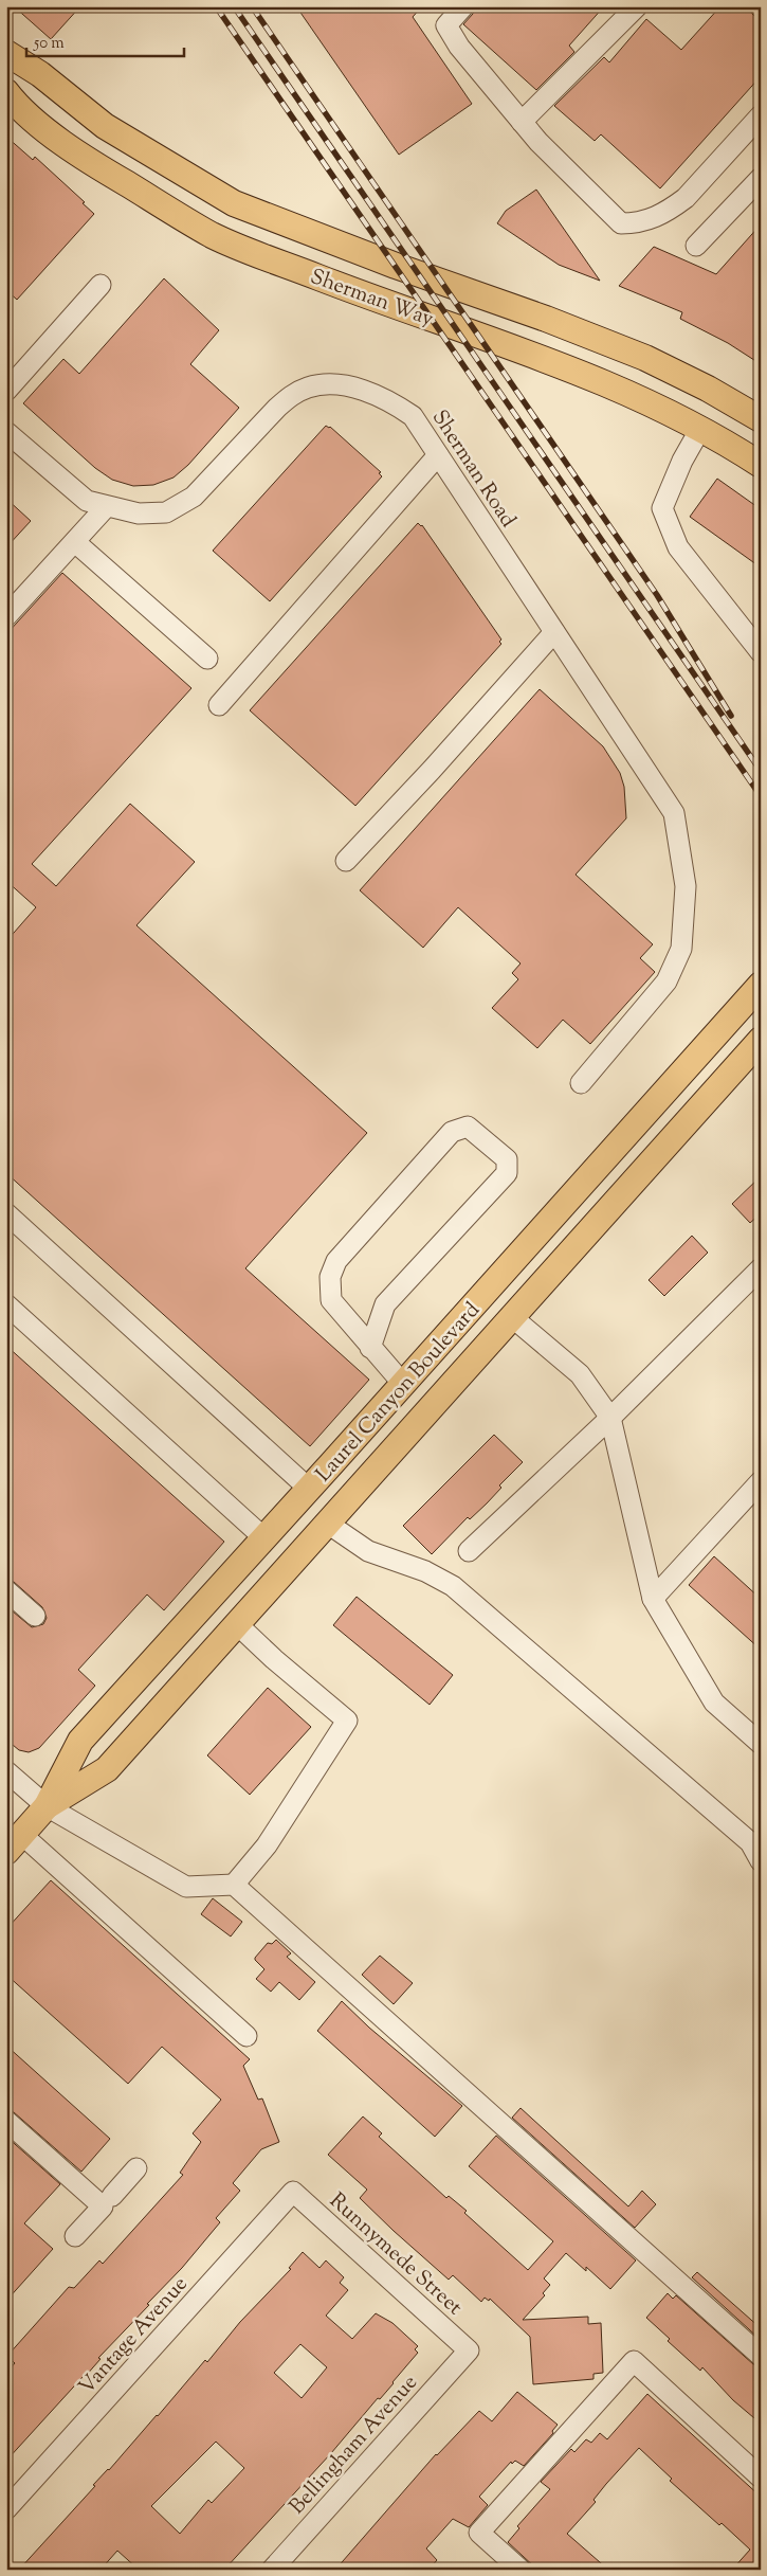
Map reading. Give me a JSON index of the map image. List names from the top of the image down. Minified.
{"streets":{"main road":["Sherman Way","Laurel Canyon Boulevard"],"street":["Sherman Road","Runnymede Street","Vantage Avenue","Bellingham Avenue"]},"crossings":[["Runnymede Street","Vantage Avenue"],["Runnymede Street","Bellingham Avenue"]],"scale_bar":"50 m"}
